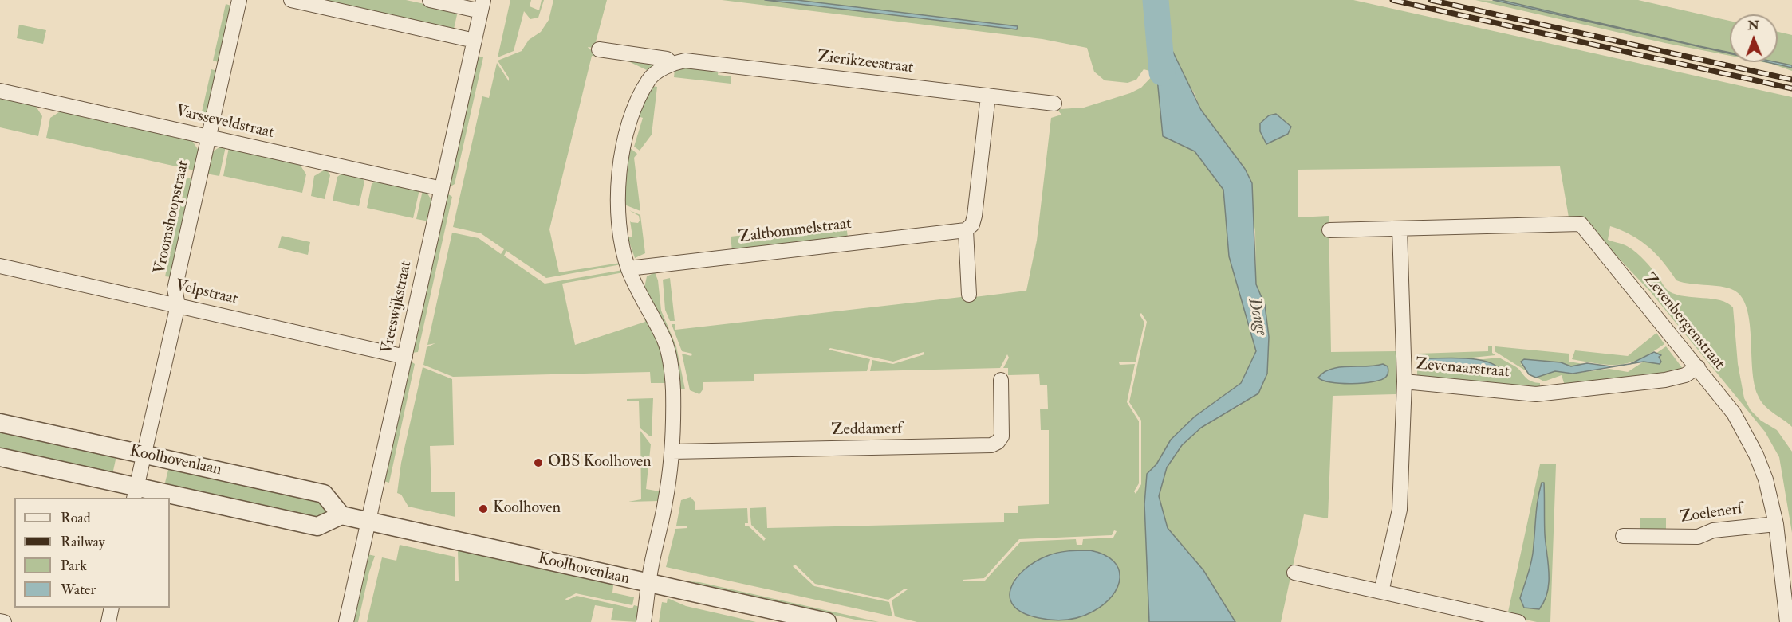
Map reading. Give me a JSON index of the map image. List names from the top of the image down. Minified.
{"streets":{"street":["Zierikzeestraat","Varsseveldstraat","Vroomshoopstraat","Zaltbommelstraat","Velpstraat","Vreeswijkstraat","Zevenbergenstraat","Zevenaarstraat","Zeddamerf","Koolhovenlaan","Zoelenerf"]},"crossings":[["Varsseveldstraat","Vroomshoopstraat"],["Varsseveldstraat","Vreeswijkstraat"],["Vroomshoopstraat","Velpstraat"],["Vroomshoopstraat","Koolhovenlaan"],["Velpstraat","Vreeswijkstraat"],["Vreeswijkstraat","Koolhovenlaan"],["Zevenbergenstraat","Zevenaarstraat"],["Zevenbergenstraat","Zoelenerf"]],"water":["Donge"],"places":["OBS Koolhoven","Koolhoven"],"legend":["Road","Railway","Park","Water"],"north":"top"}
